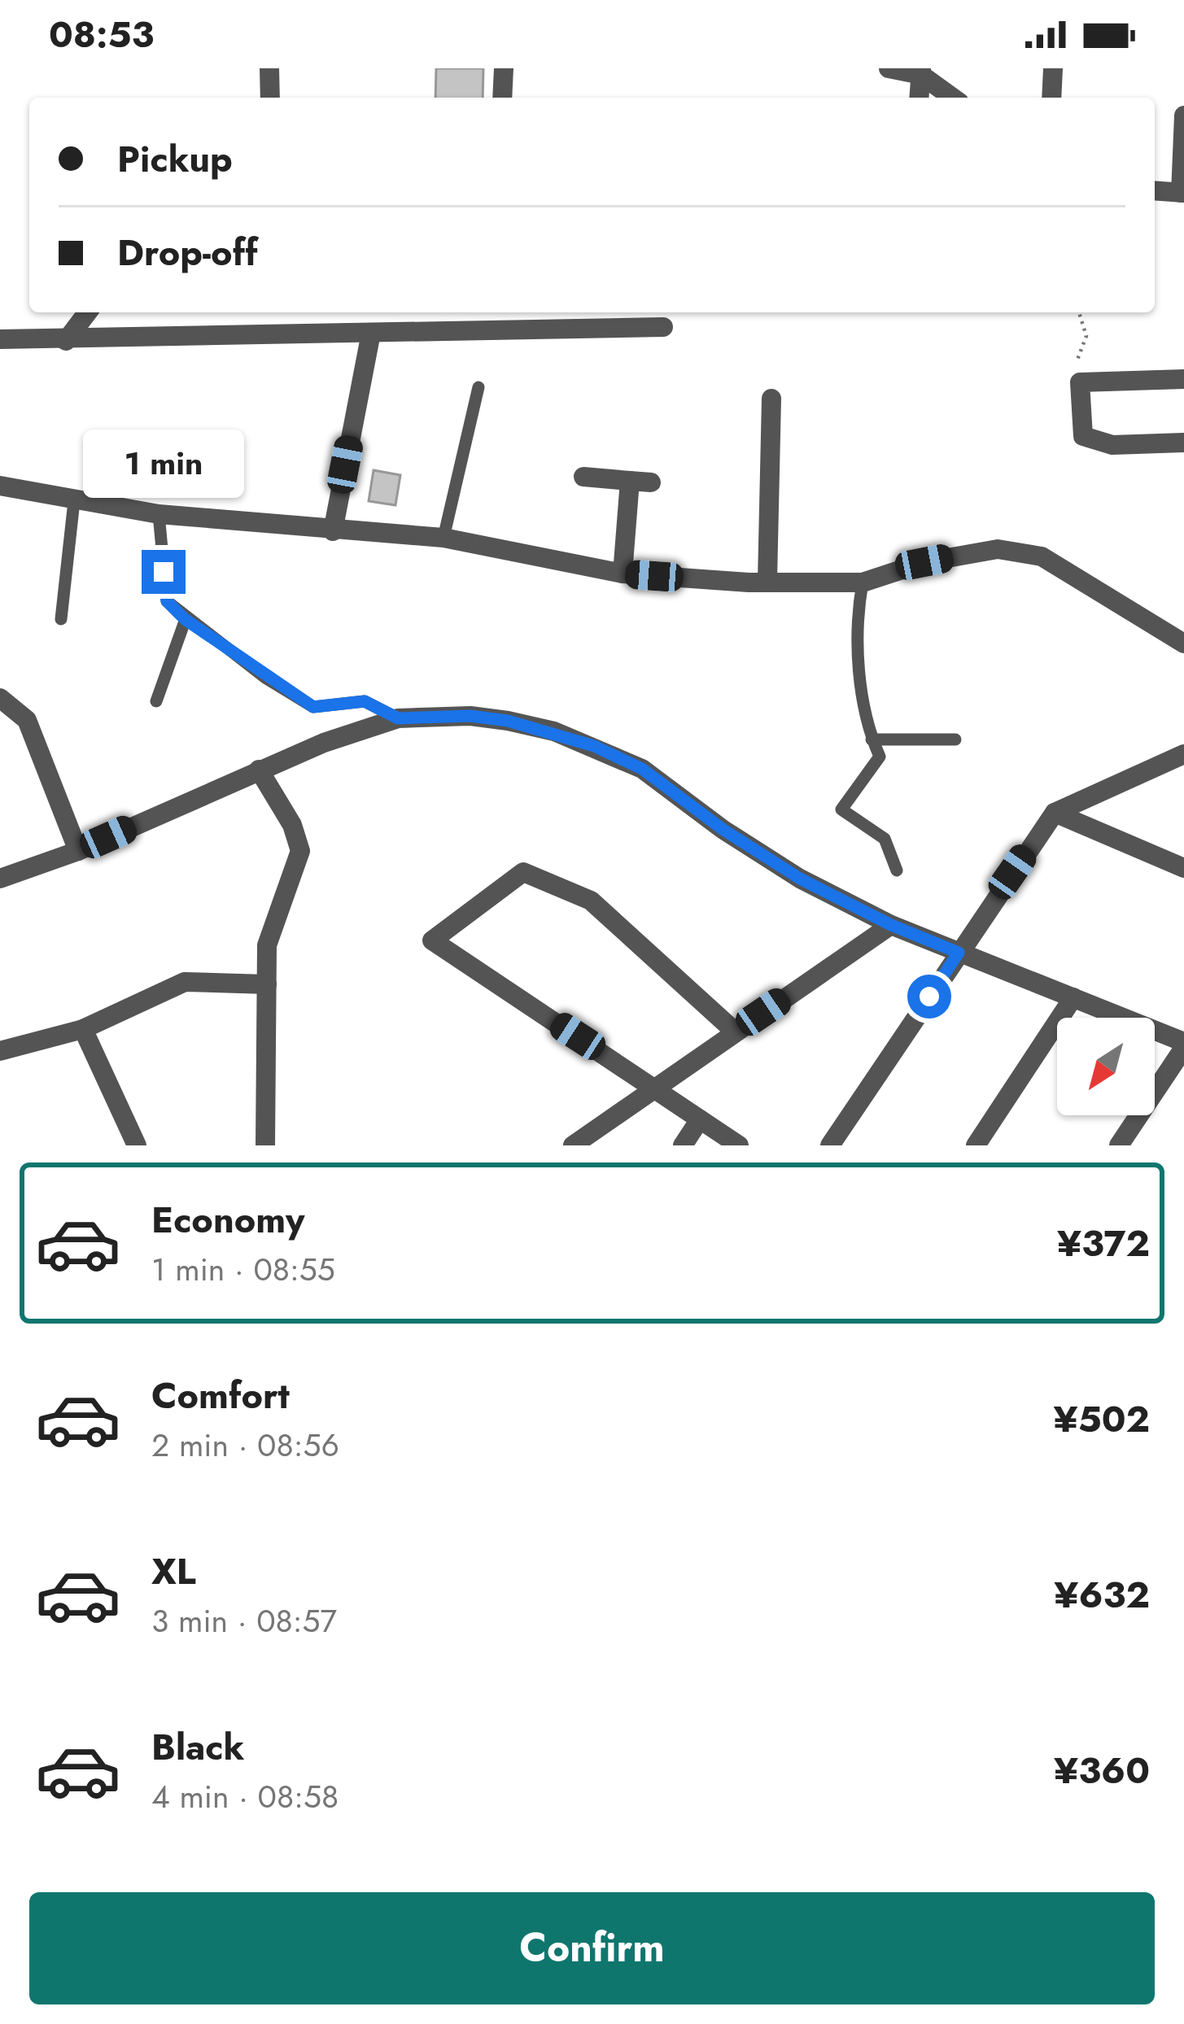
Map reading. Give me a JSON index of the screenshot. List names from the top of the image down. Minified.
{"north":"bottom left","page":{"status":"08:53","banner":["Pickup","Drop-off"],"bubble":"1 min","list":[{"name":"Economy","note":"1 min · 08:55","value":"¥372"},{"name":"Comfort","note":"2 min · 08:56","value":"¥502"},{"name":"XL","note":"3 min · 08:57","value":"¥632"},{"name":"Black","note":"4 min · 08:58","value":"¥360"}],"buttons":"Confirm"}}
